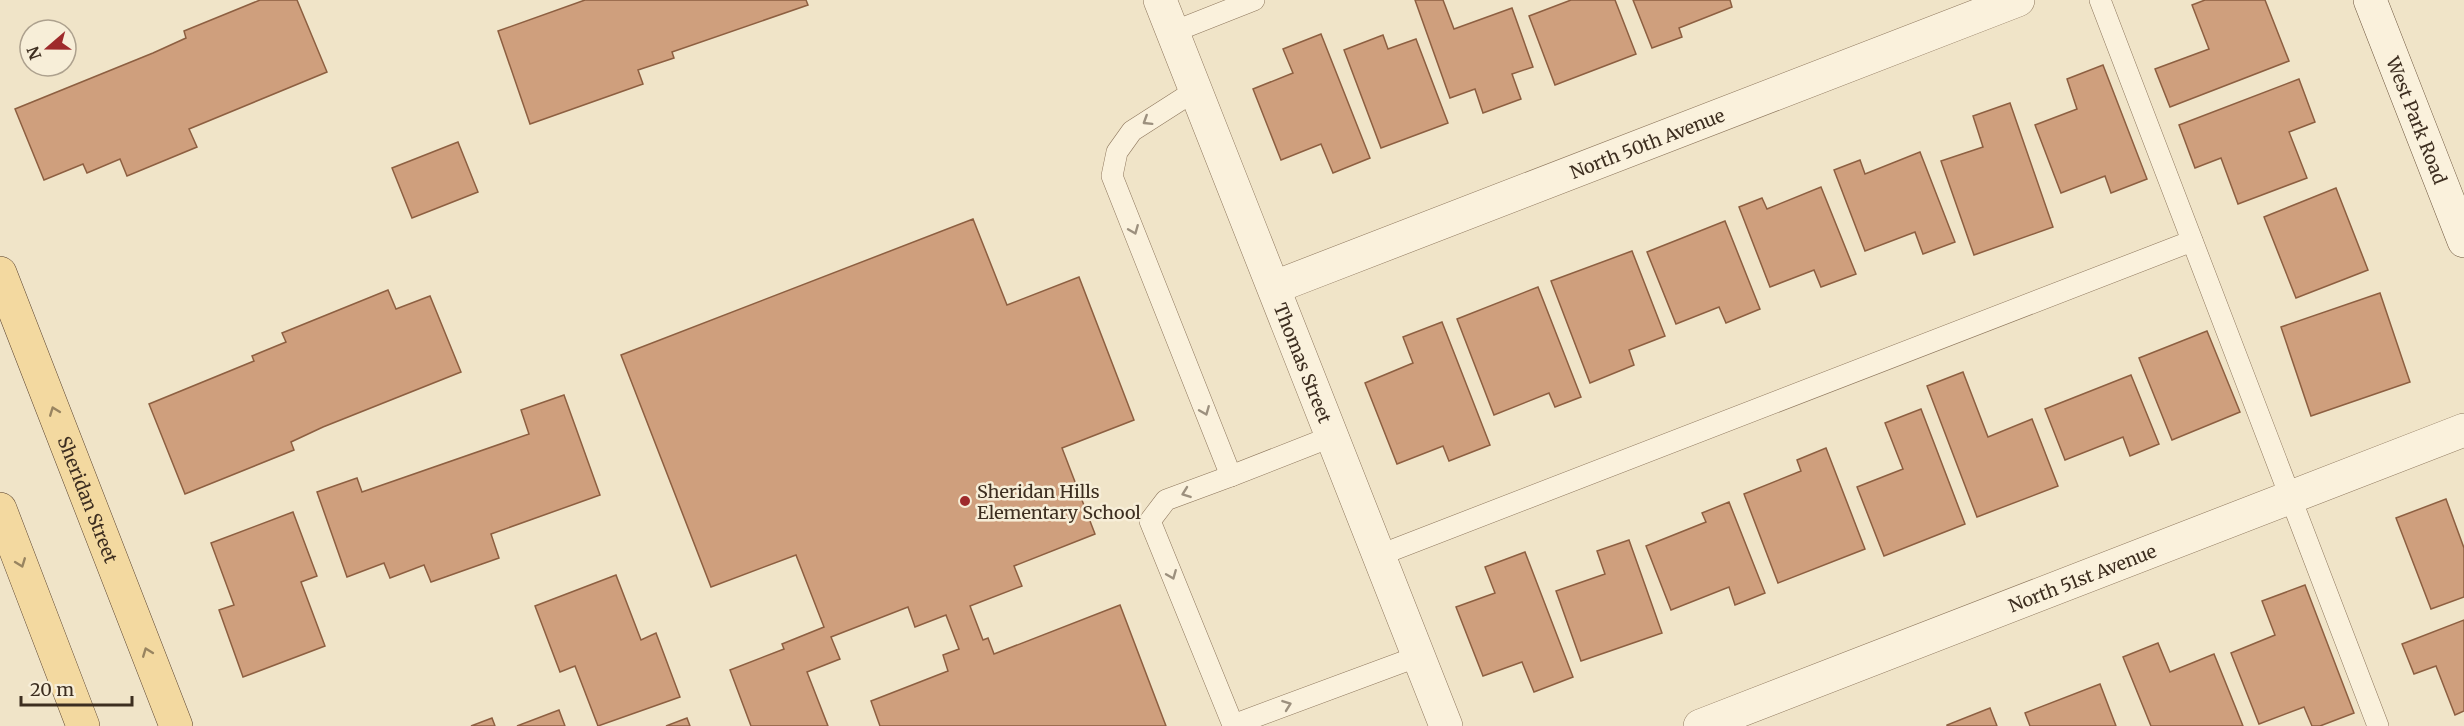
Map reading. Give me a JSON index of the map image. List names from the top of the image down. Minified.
{"streets":{"main road":["Sheridan Street"],"street":["West Park Road","North 50th Avenue","Thomas Street","North 51st Avenue"]},"crossings":[["North 50th Avenue","Thomas Street"]],"places":["Sheridan Hills Elementary School"],"scale_bar":"20 m","north":"left"}
